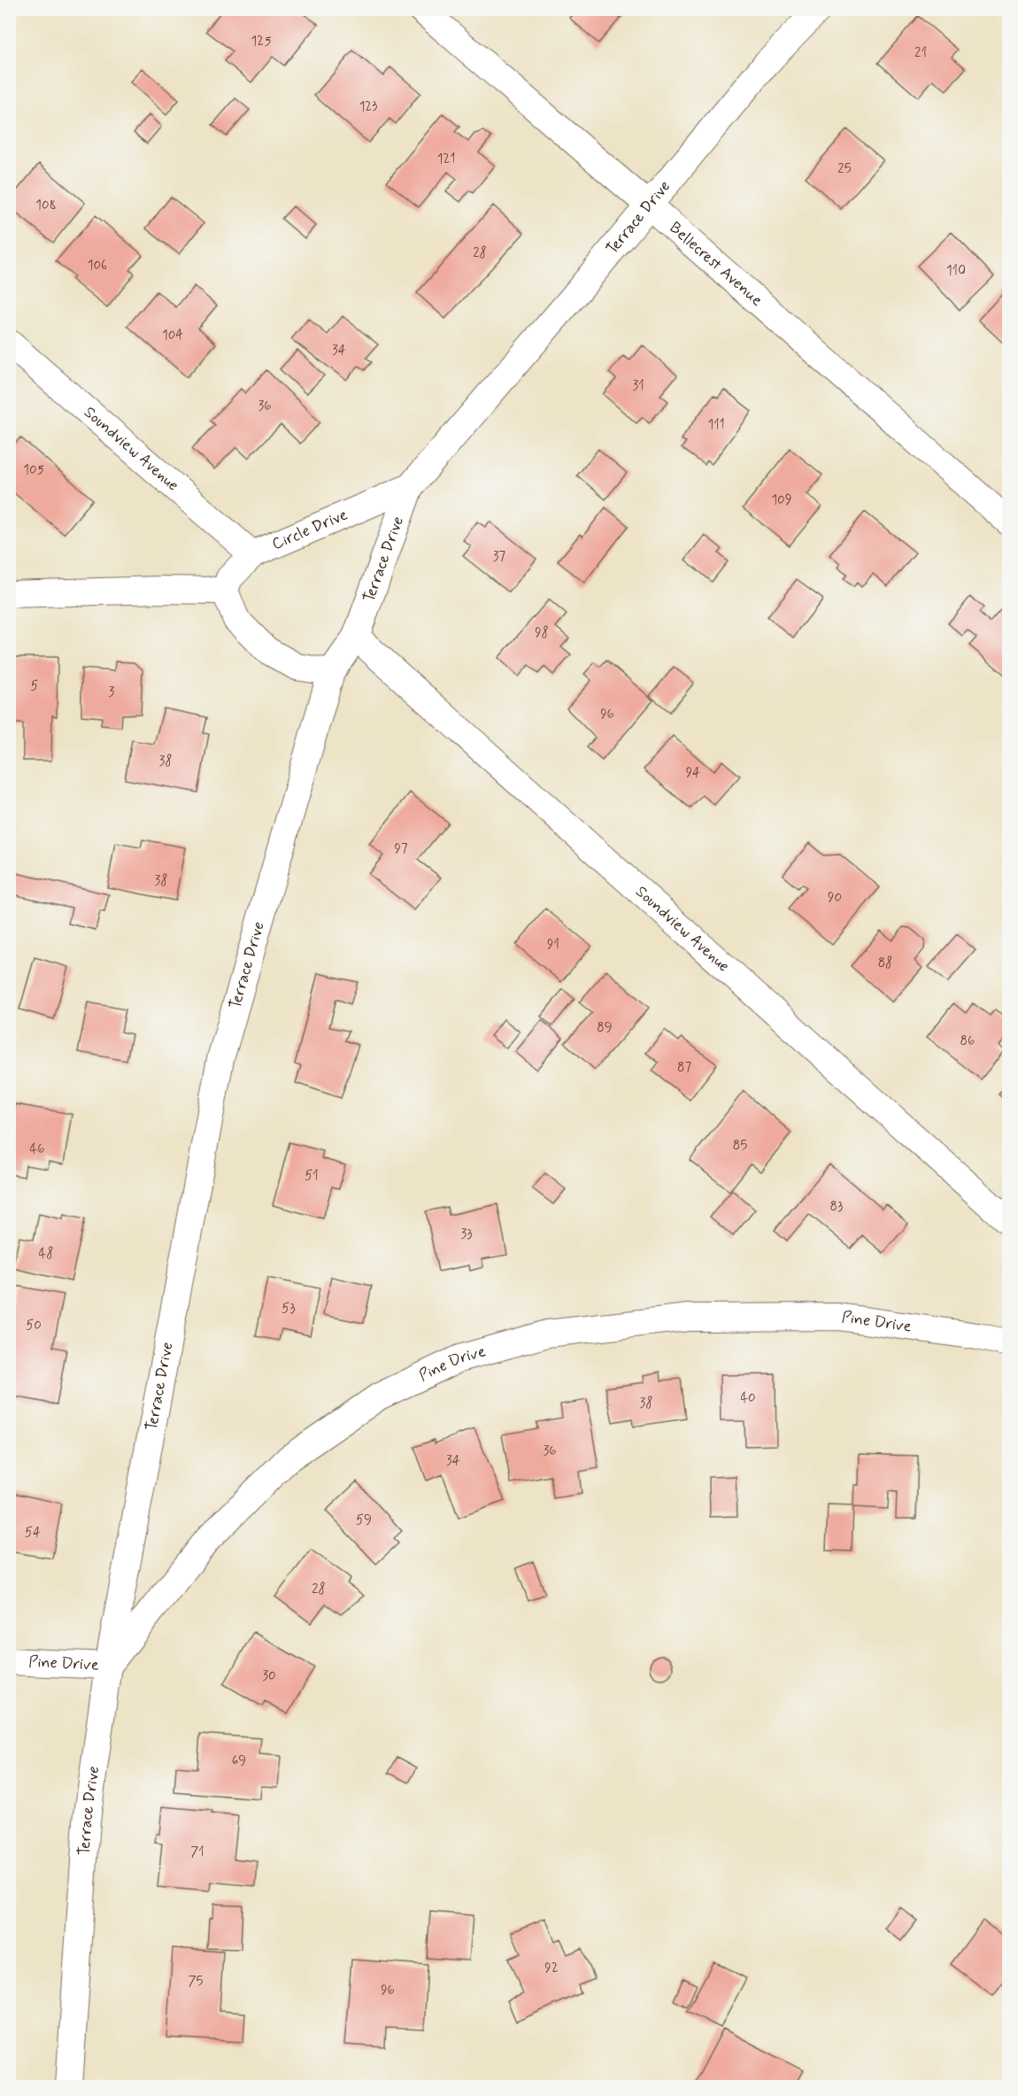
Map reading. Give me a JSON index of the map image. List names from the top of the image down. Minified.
{"streets":{"street":["Terrace Drive","Bellecrest Avenue","Soundview Avenue","Circle Drive","Pine Drive"]},"crossings":[["Terrace Drive","Bellecrest Avenue"],["Terrace Drive","Soundview Avenue"],["Terrace Drive","Circle Drive"],["Terrace Drive","Pine Drive"],["Soundview Avenue","Circle Drive"]],"house_numbers":["125","21","123","121","25","108","28","106","110","104","34","31","36","111","105","109","37","98","5","3","96","38","94","97","38","90","91","88","89","86","87","85","46","51","83","33","48","53","50","40","38","36","34","59","54","28","30","69","71","92","75","96"]}
